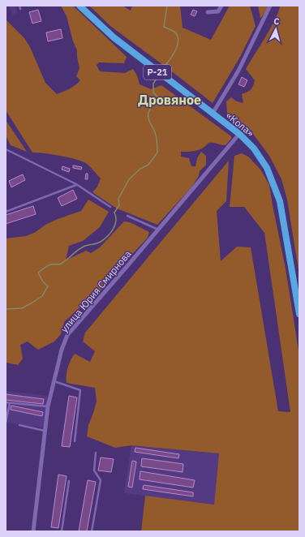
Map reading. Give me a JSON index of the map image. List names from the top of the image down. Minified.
{"streets":{"highway":["Р-21","«Кола»"],"street":["улица Юрия Смирнова"]},"crossings":[["«Кола»","улица Юрия Смирнова"]],"districts":["Дровяное"],"north":"top"}
